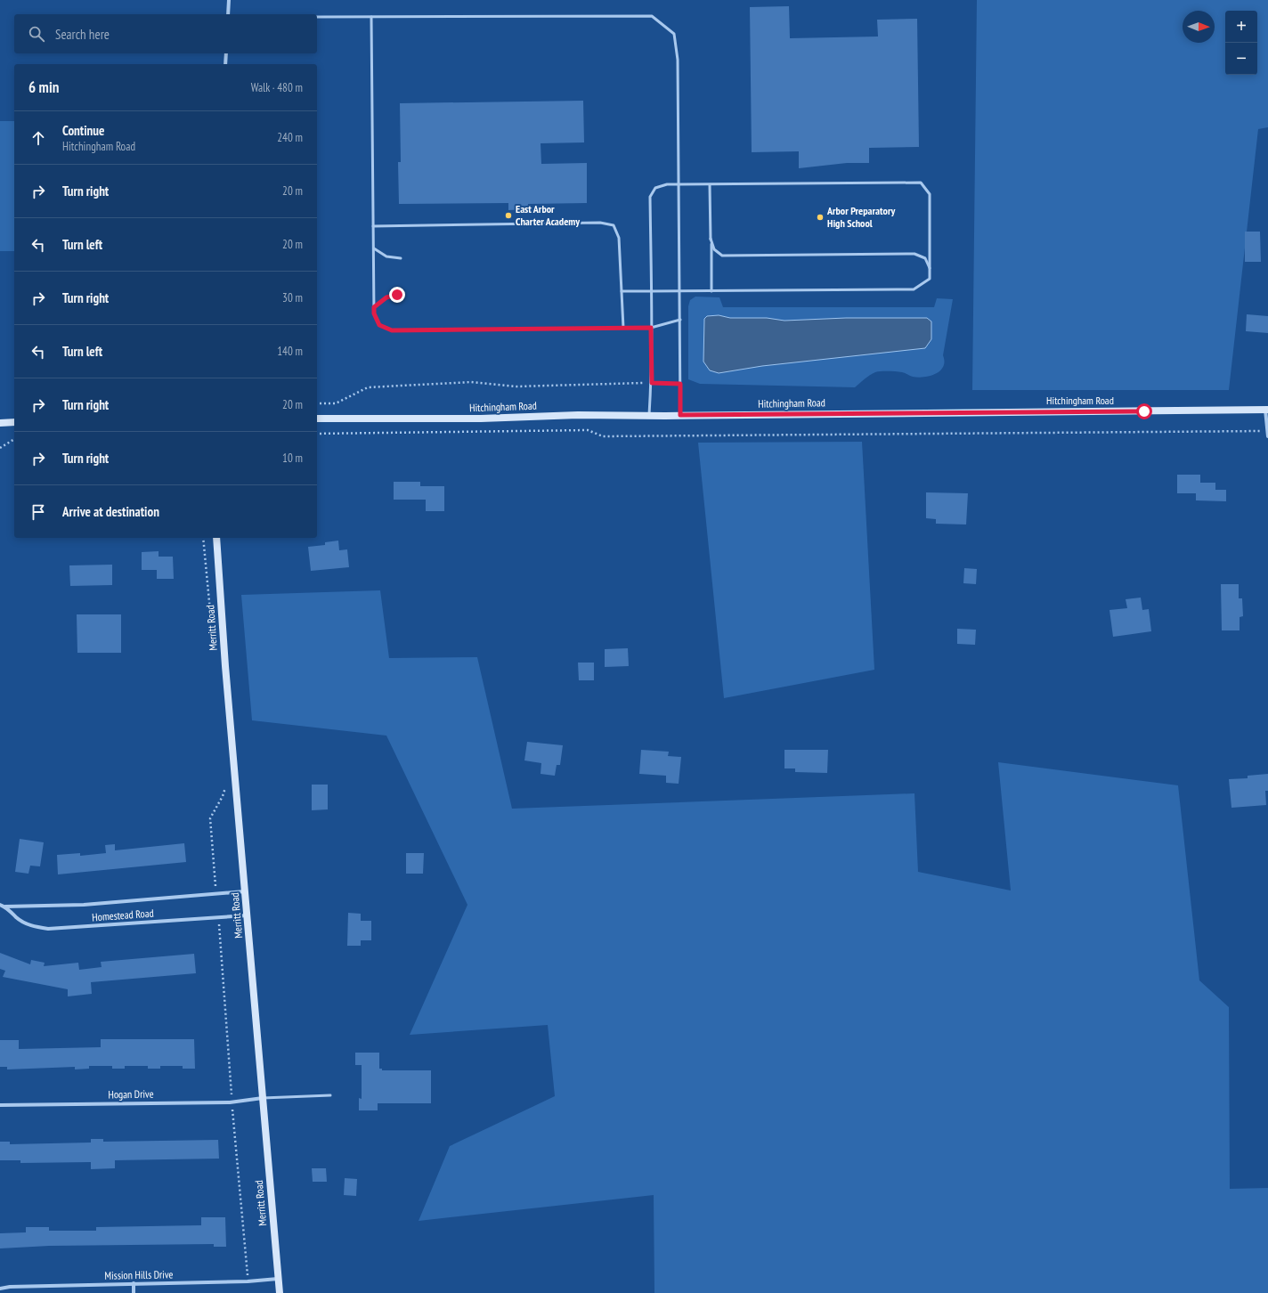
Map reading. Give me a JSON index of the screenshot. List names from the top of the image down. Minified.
{"streets":{"street":["Hitchingham Road","Merritt Road","Homestead Road","Hogan Drive","Mission Hills Drive"]},"crossings":[["Merritt Road","Homestead Road"],["Merritt Road","Hogan Drive"],["Merritt Road","Mission Hills Drive"]],"places":["East Arbor Charter Academy","Arbor Preparatory High School"],"north":"right","page":{"map_buttons":["+","−"],"search":"Search here","heading":["6 min","Walk · 480 m"],"list":[["Continue","Hitchingham Road","240 m"],["Turn right","20 m"],["Turn left","20 m"],["Turn right","30 m"],["Turn left","140 m"],["Turn right","20 m"],["Turn right","10 m"],"Arrive at destination"]}}
